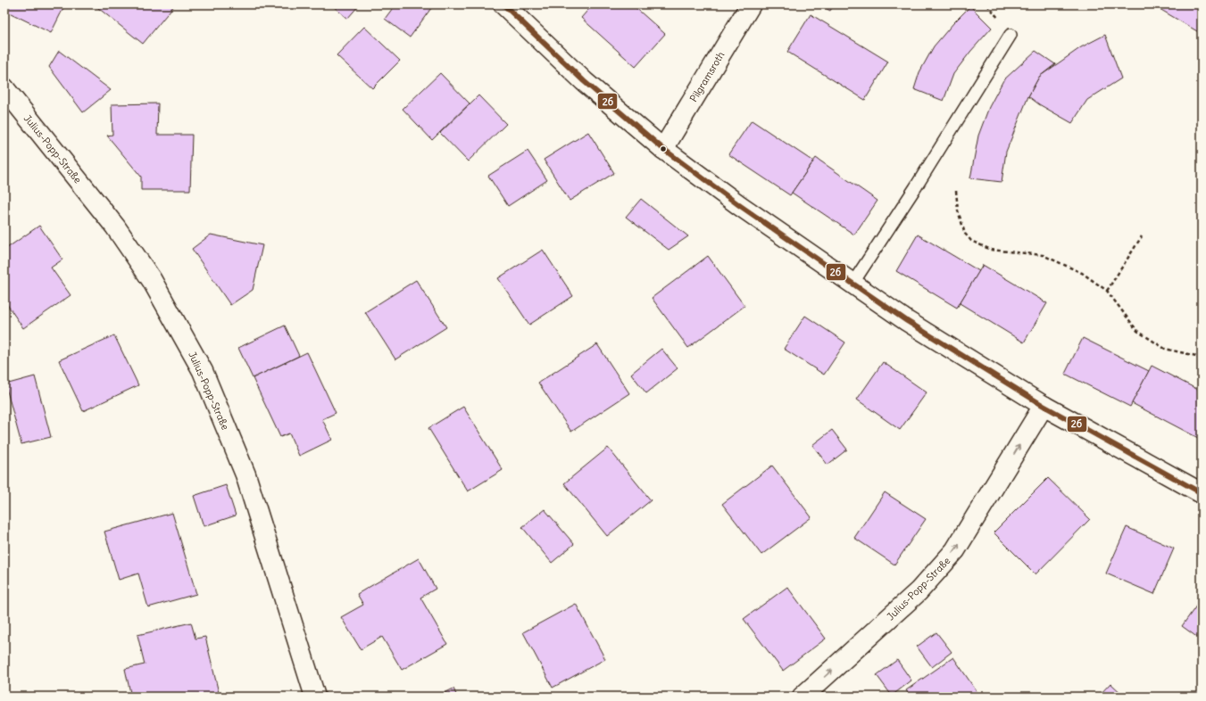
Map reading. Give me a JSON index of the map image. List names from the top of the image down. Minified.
{"streets":{"street":["Pilgramsroth","Julius-Popp-Straße"]},"one_way":["Julius-Popp-Straße"],"lines":["transit line 26"]}
